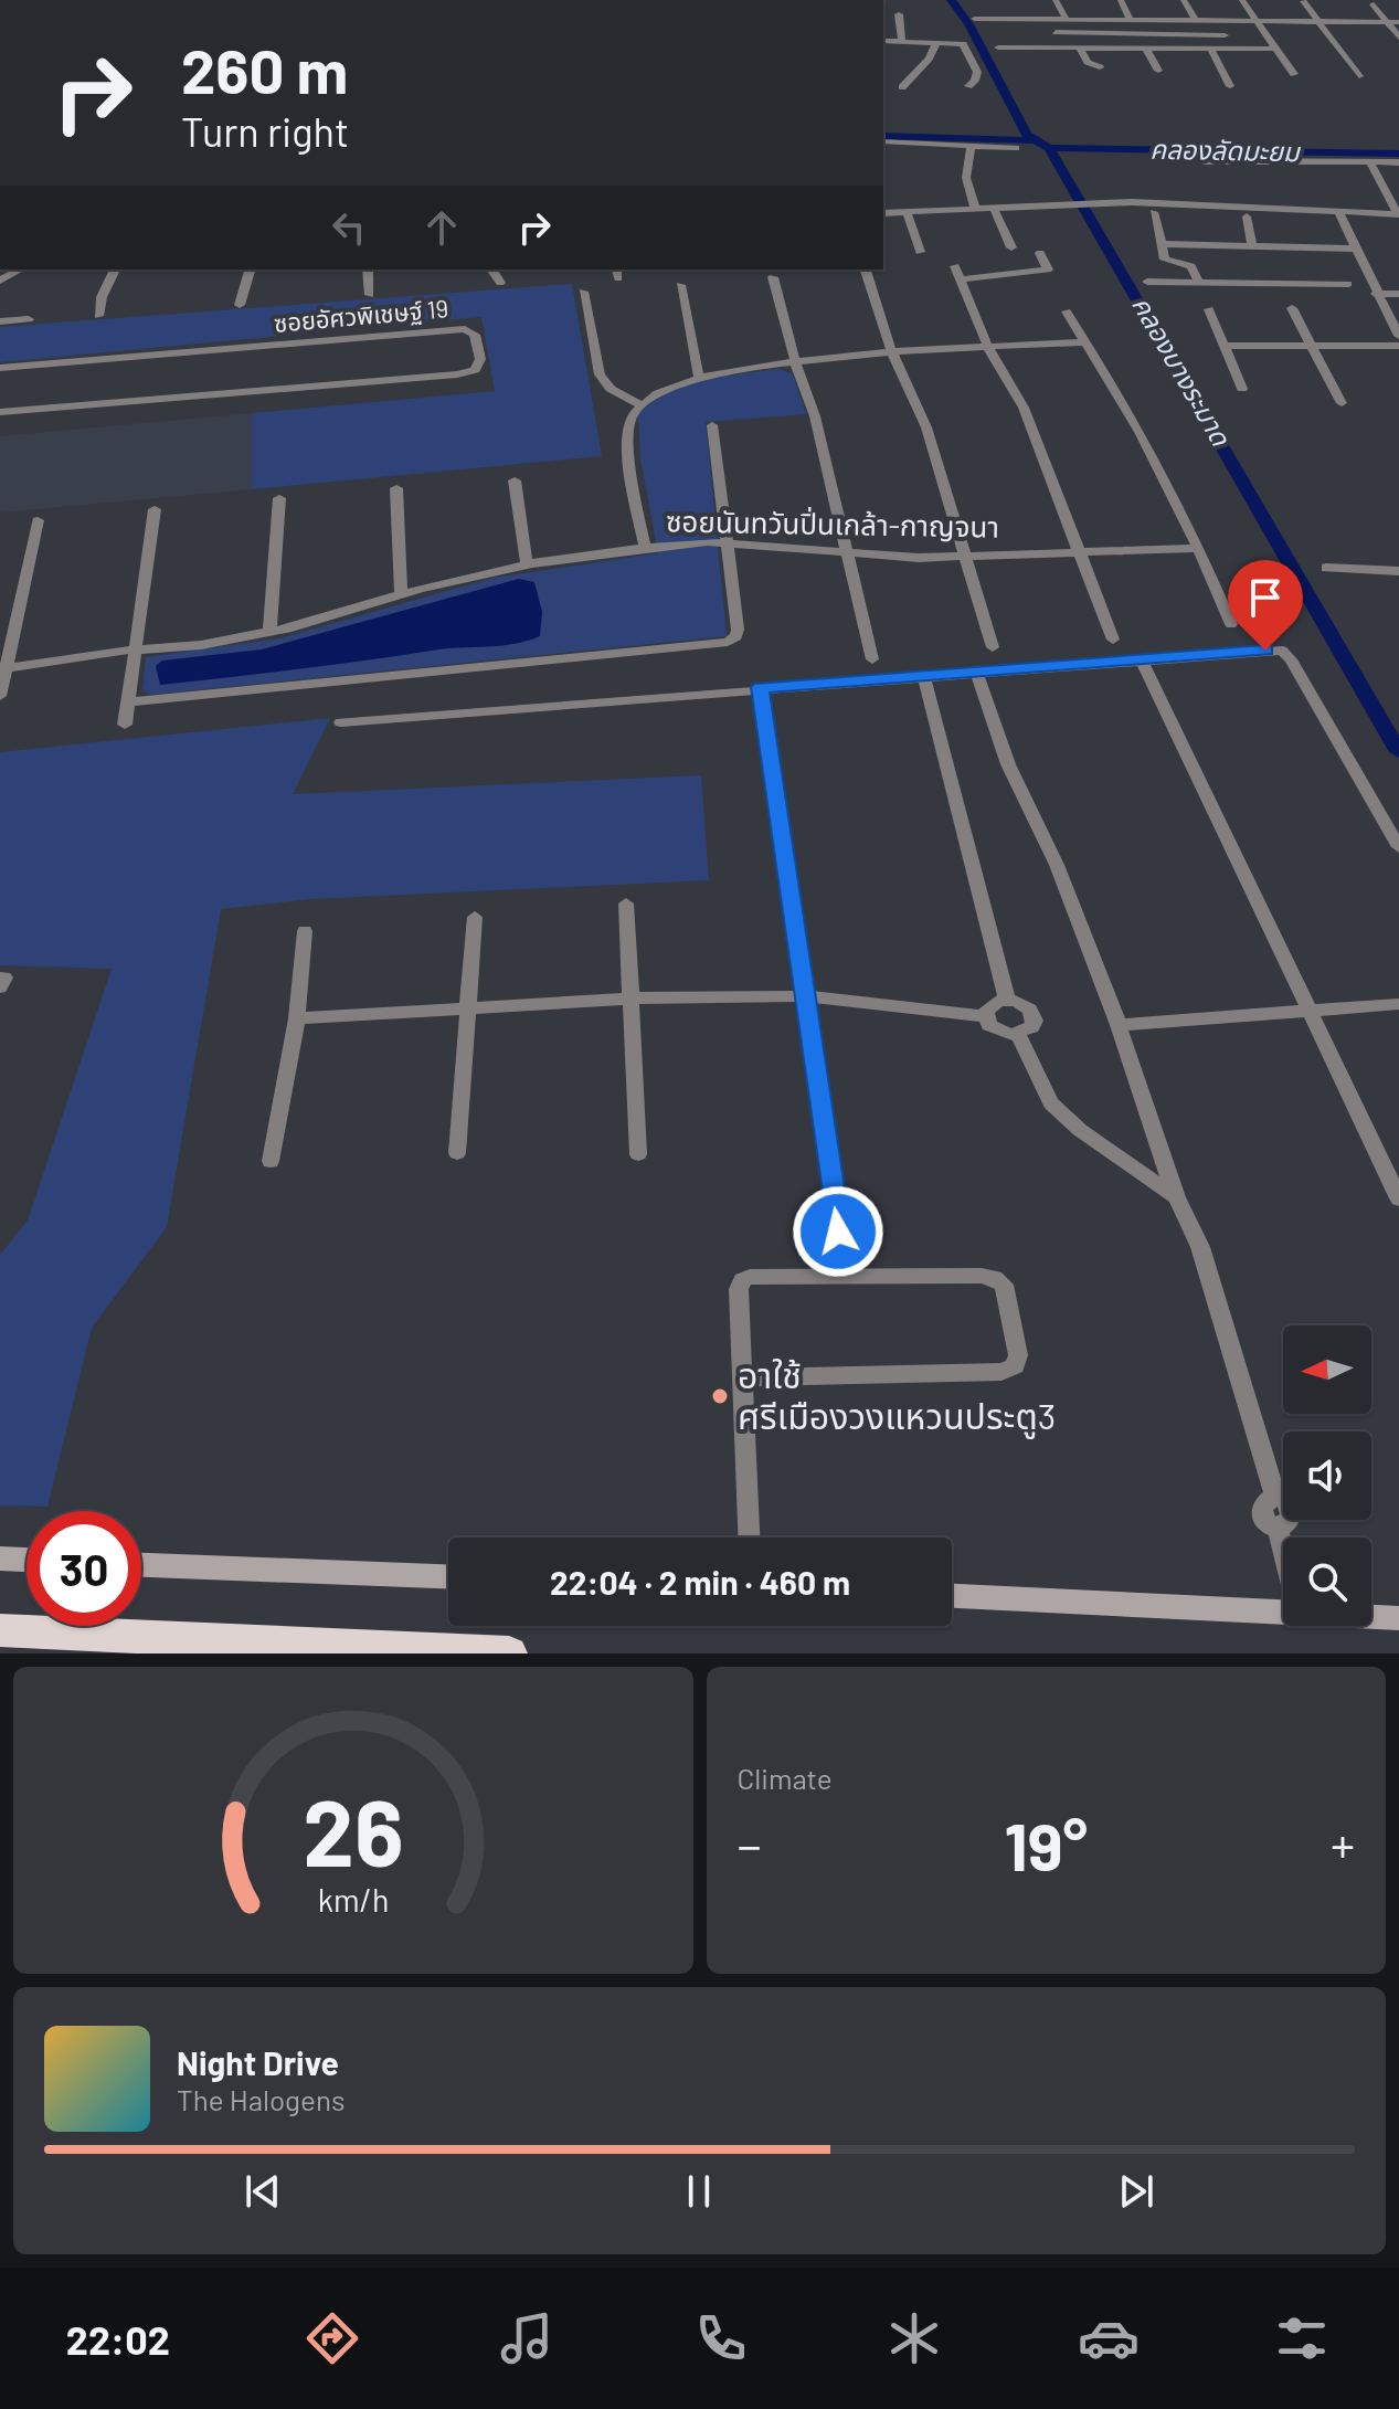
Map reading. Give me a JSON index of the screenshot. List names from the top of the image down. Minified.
{"streets":{"street":["ซอยอัศวพิเชษฐ์ 19","ซอยนันทวันปิ่นเกล้า-กาญจนา"]},"water":["คลองลัดมะยม","คลองบางระมาด"],"places":["อาใช้ ศรีเมืองวงแหวนประตู3"],"north":"left","page":{"turn":["260 m","Turn right"],"limit":"30","trip":"22:04 · 2 min · 460 m","tile":"Climate","heat":["−","19°","+"],"song":["Night Drive","The Halogens"],"tabs":"22:02","gauge":["26","km/h"]}}
